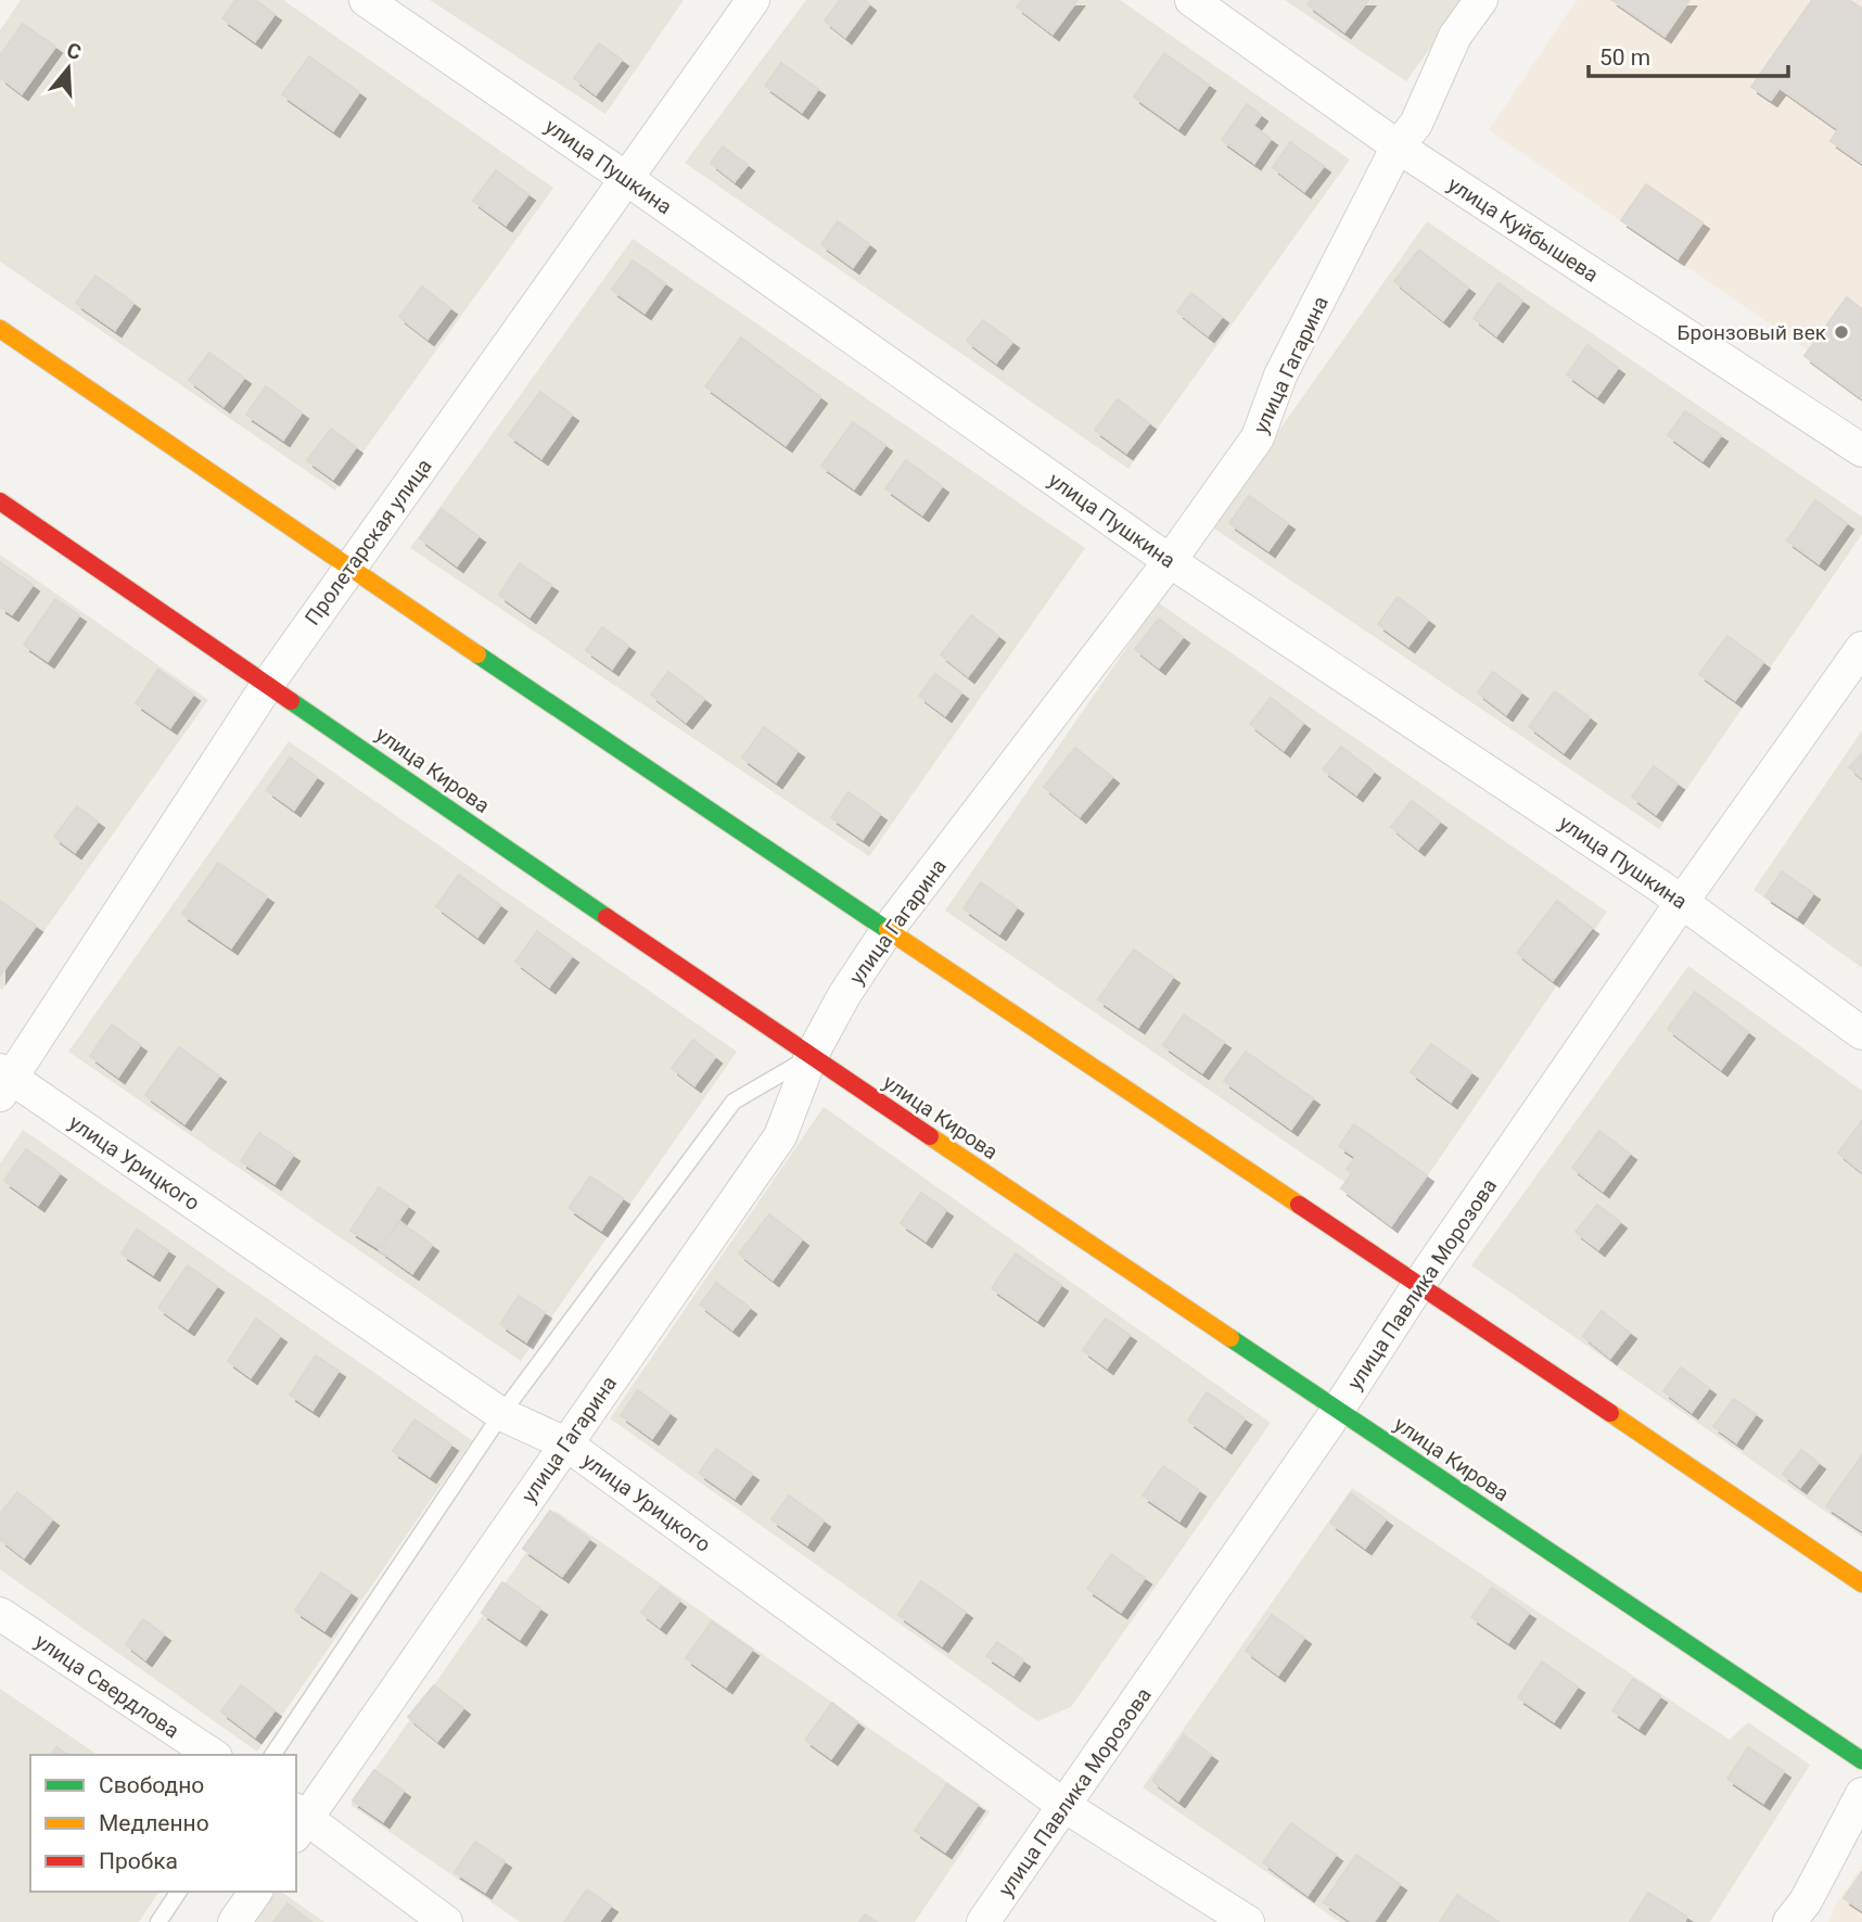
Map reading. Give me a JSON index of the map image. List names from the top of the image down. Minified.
{"streets":{"main road":["улица Кирова"],"street":["улица Пушкина","улица Куйбышева","улица Гагарина","Пролетарская улица","улица Урицкого","улица Павлика Морозова","улица Свердлова"]},"crossings":[["улица Пушкина","улица Гагарина"],["улица Пушкина","Пролетарская улица"],["улица Пушкина","улица Павлика Морозова"],["улица Куйбышева","улица Гагарина"],["улица Гагарина","улица Кирова"],["улица Гагарина","улица Урицкого"],["Пролетарская улица","улица Кирова"],["Пролетарская улица","улица Урицкого"],["улица Кирова","улица Павлика Морозова"],["улица Урицкого","улица Павлика Морозова"]],"places":["Бронзовый век"],"legend":["Свободно","Медленно","Пробка"],"scale_bar":"50 m","north":"top"}
